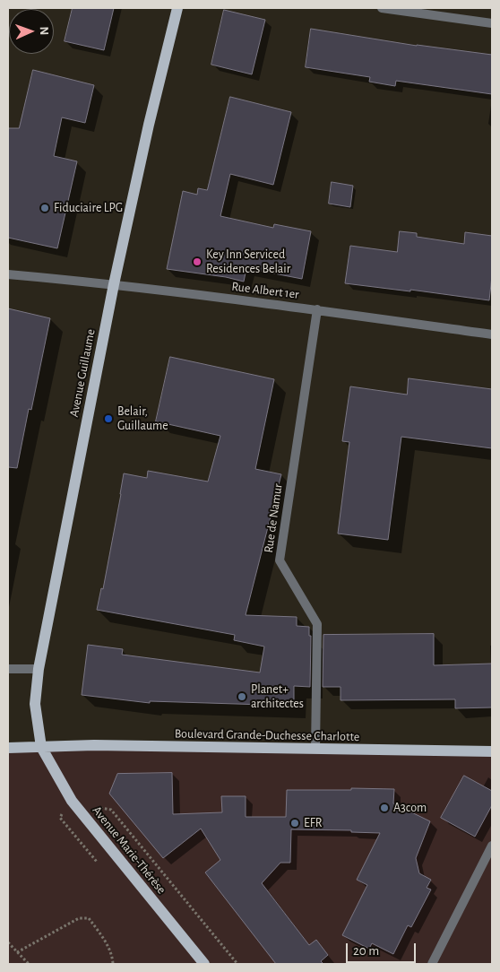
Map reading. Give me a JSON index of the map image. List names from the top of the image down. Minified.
{"streets":{"main road":["Avenue Guillaume","Boulevard Grande-Duchesse Charlotte","Avenue Marie-Thérèse"],"street":["Rue Albert 1er","Rue de Namur"]},"crossings":[["Rue Albert 1er","Avenue Guillaume"],["Rue Albert 1er","Rue de Namur"],["Avenue Guillaume","Boulevard Grande-Duchesse Charlotte"],["Avenue Guillaume","Avenue Marie-Thérèse"],["Rue de Namur","Boulevard Grande-Duchesse Charlotte"],["Boulevard Grande-Duchesse Charlotte","Avenue Marie-Thérèse"]],"places":["Fiduciaire LPG","Key Inn Serviced Residences Belair","Belair, Guillaume","Planet+ architectes","A3com","EFR"],"scale_bar":"20 m","north":"right"}
